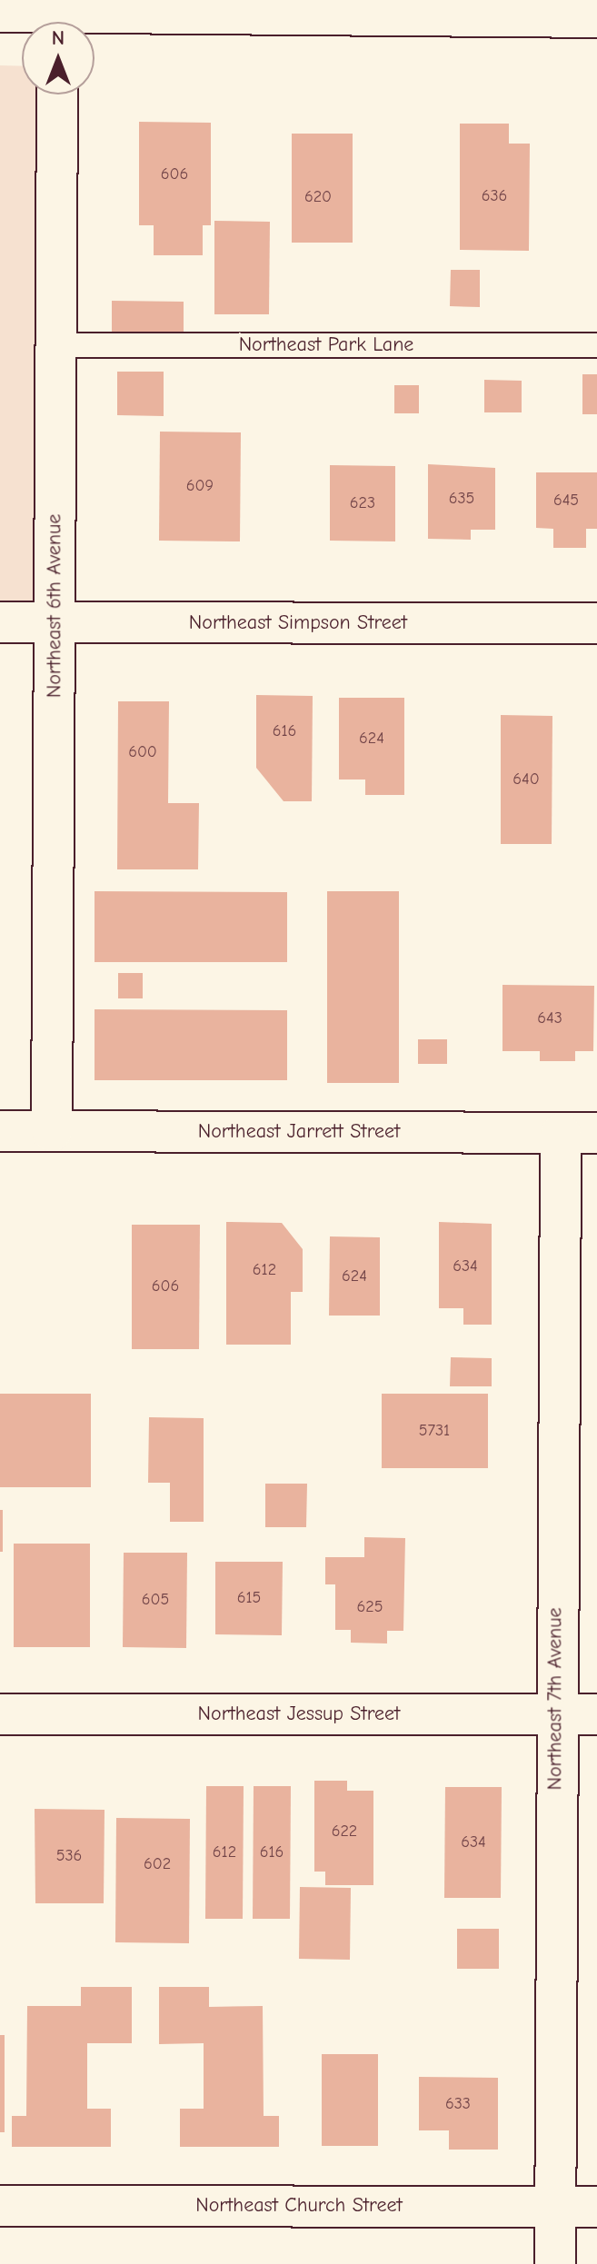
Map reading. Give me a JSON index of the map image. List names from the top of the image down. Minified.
{"streets":{"street":["Northeast 6th Avenue","Northeast Simpson Street","Northeast Jarrett Street","Northeast 7th Avenue","Northeast Jessup Street","Northeast Church Street"],"lane":["Northeast Park Lane"]},"crossings":[["Northeast Park Lane","Northeast 6th Avenue"],["Northeast 6th Avenue","Northeast Simpson Street"],["Northeast 6th Avenue","Northeast Jarrett Street"],["Northeast Jarrett Street","Northeast 7th Avenue"],["Northeast 7th Avenue","Northeast Jessup Street"],["Northeast 7th Avenue","Northeast Church Street"]],"house_numbers":["606","636","620","609","635","645","623","616","624","600","640","643","634","612","624","606","5731","615","605","625","622","634","612","616","536","602","633"],"north":"top"}
